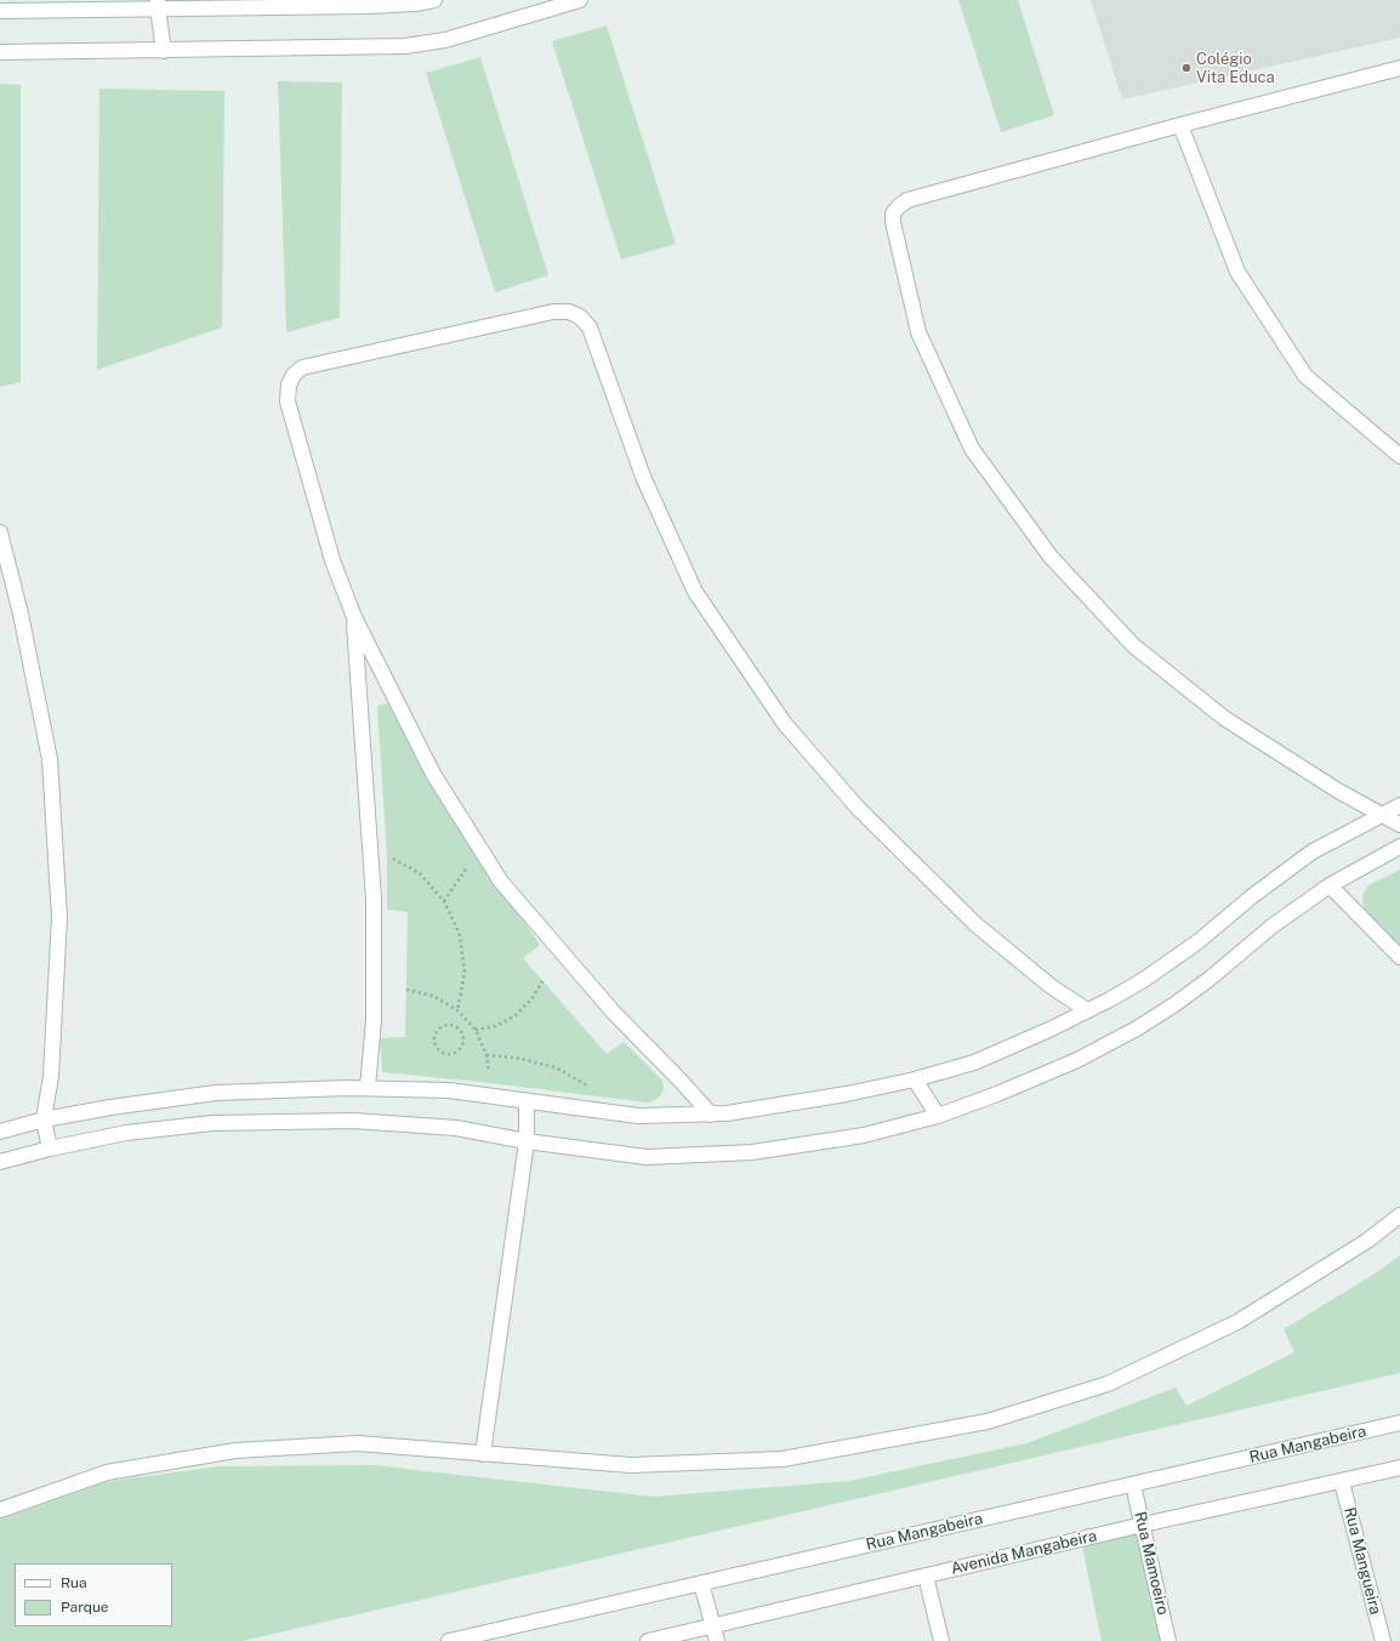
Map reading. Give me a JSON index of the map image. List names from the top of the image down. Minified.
{"streets":{"street":["Rua Mangabeira","Avenida Mangabeira","Rua Mangueira","Rua Mamoeiro"]},"crossings":[["Rua Mangabeira","Rua Mamoeiro"],["Avenida Mangabeira","Rua Mangueira"],["Avenida Mangabeira","Rua Mamoeiro"]],"places":["Colégio Vita Educa"],"legend":["Rua","Parque"]}
